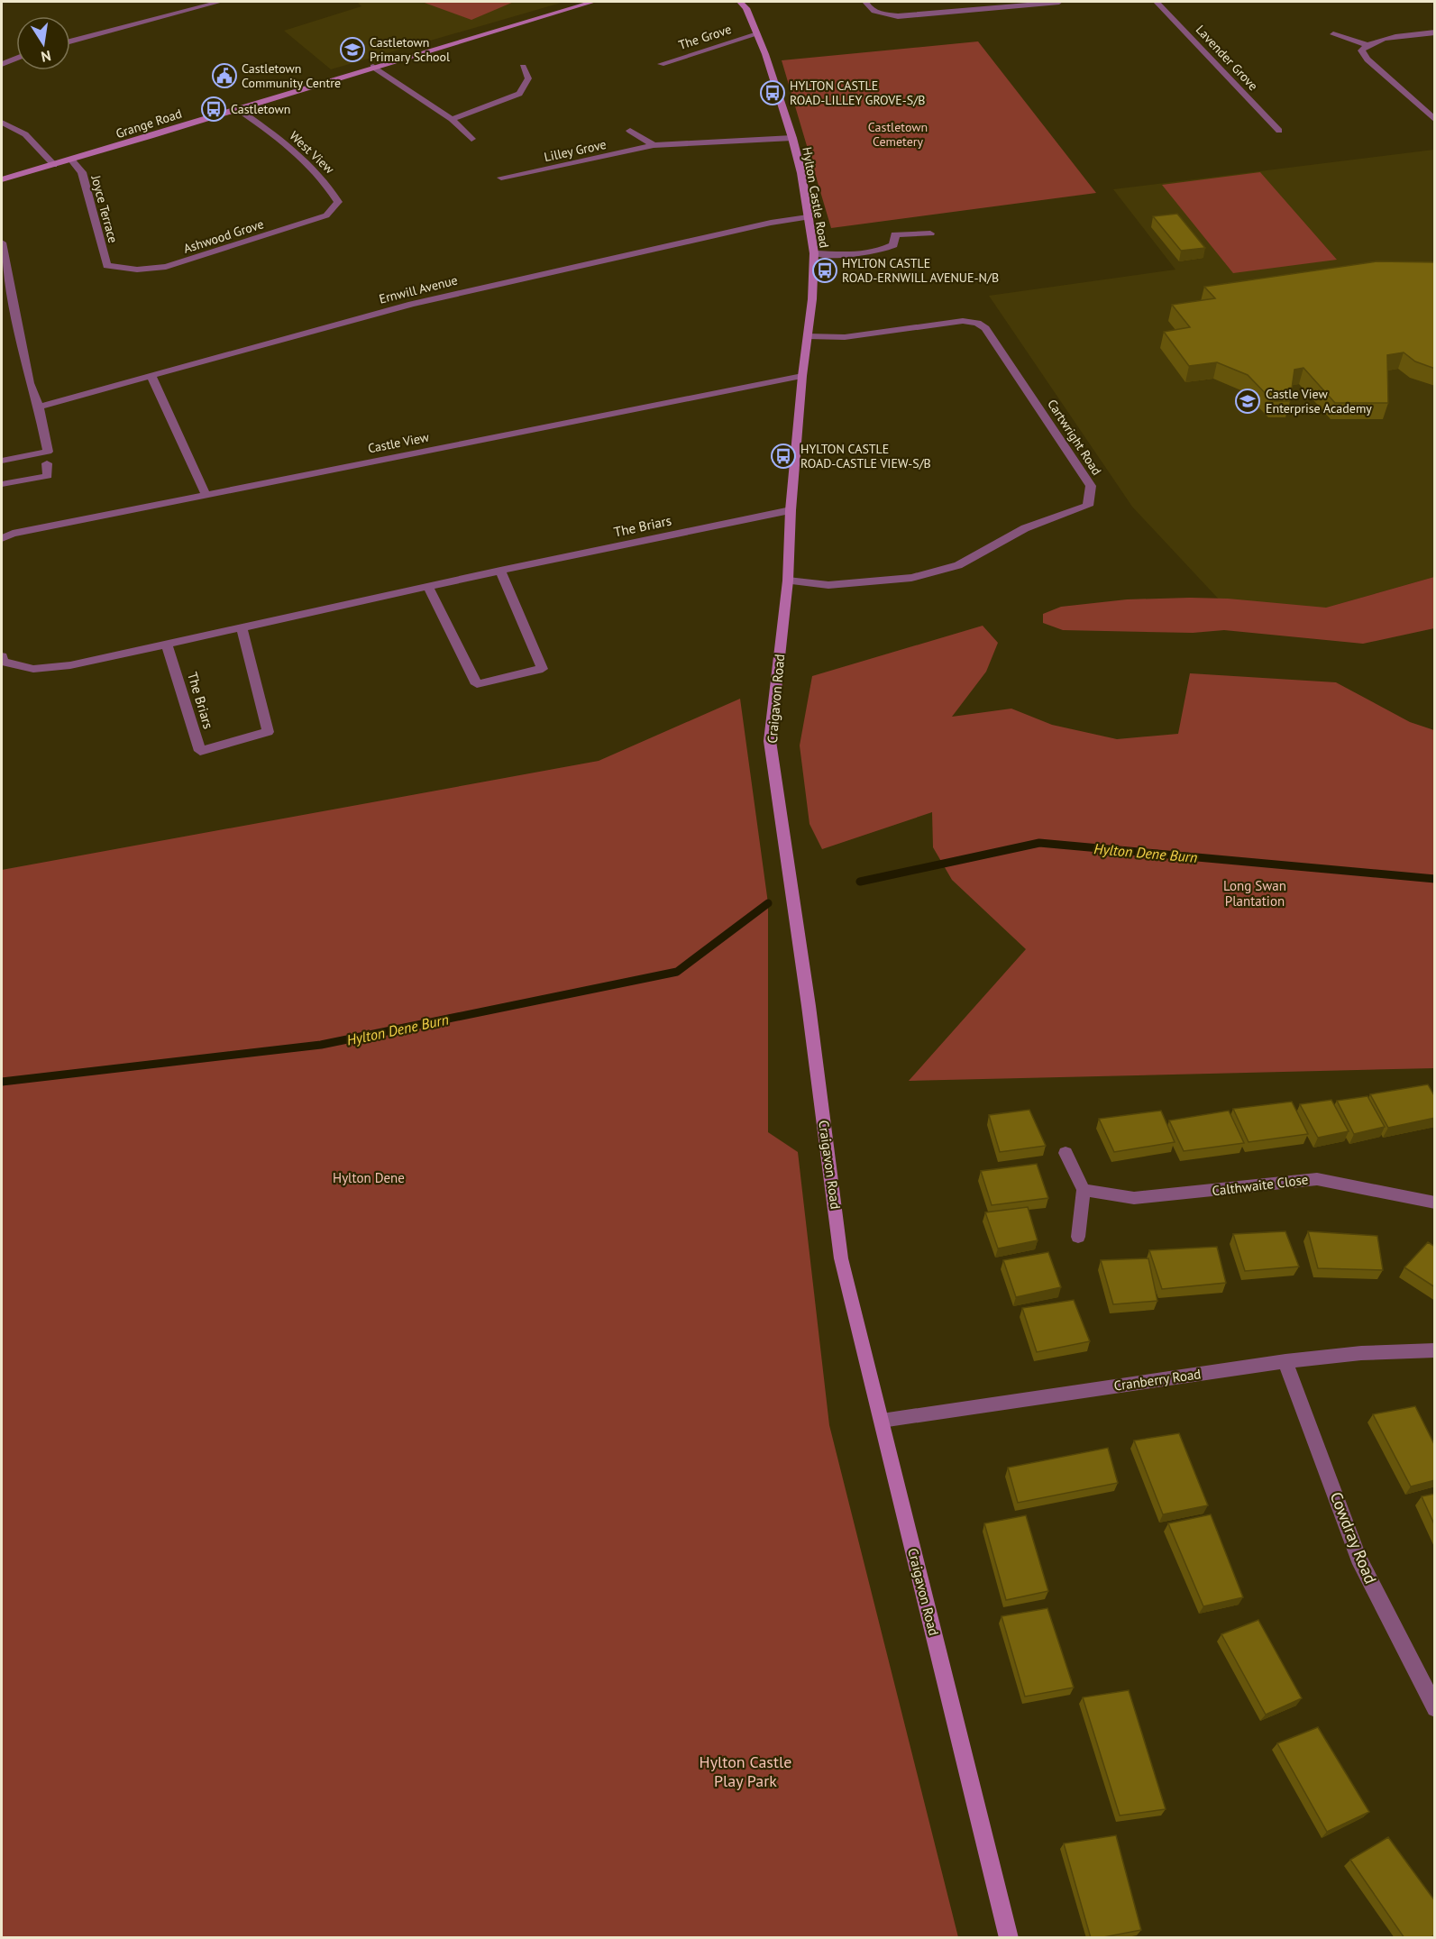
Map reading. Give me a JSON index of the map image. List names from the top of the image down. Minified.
{"streets":{"street":["The Grove","Lavender Grove","Grange Road","Lilley Grove","West View","Hylton Castle Road","Joyce Terrace","Ashwood Grove","Ernwill Avenue","Cartwright Road","Castle View","The Briars","Craigavon Road","Calthwaite Close","Cranberry Road","Cowdray Road"]},"crossings":[["The Grove","Hylton Castle Road"],["Grange Road","West View"],["Grange Road","Joyce Terrace"],["Lilley Grove","Hylton Castle Road"],["West View","Ashwood Grove"],["Hylton Castle Road","Ernwill Avenue"],["Hylton Castle Road","Cartwright Road"],["Hylton Castle Road","Castle View"],["Hylton Castle Road","Craigavon Road"],["Joyce Terrace","Ashwood Grove"],["Cartwright Road","Craigavon Road"],["Castle View","Craigavon Road"],["The Briars","Craigavon Road"],["Craigavon Road","Cranberry Road"],["Cranberry Road","Cowdray Road"]],"water":["Hylton Dene Burn"],"parks":["Castletown Cemetery","Long Swan Plantation","Hylton Dene","Hylton Castle Play Park"],"places":{"school or university":["Castletown Primary School","Castle View Enterprise Academy"],"public building":["Castletown Community Centre"],"bus stop":["HYLTON CASTLE ROAD-LILLEY GROVE-S/B","Castletown","HYLTON CASTLE ROAD-ERNWILL AVENUE-N/B","HYLTON CASTLE ROAD-CASTLE VIEW-S/B"]},"north":"bottom"}
